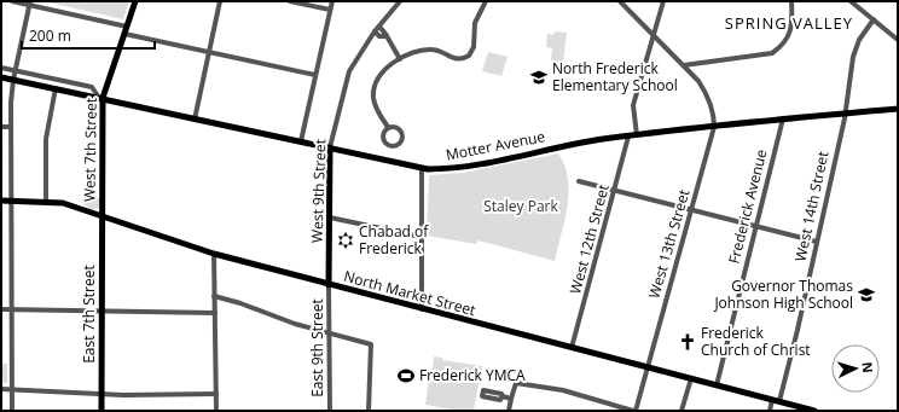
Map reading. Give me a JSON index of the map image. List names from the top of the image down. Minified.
{"streets":{"main road":["Motter Avenue","West 7th Street","West 9th Street","North Market Street","East 7th Street"],"street":["Frederick Avenue","West 14th Street","West 12th Street","West 13th Street","East 9th Street"]},"crossings":[["Motter Avenue","West 7th Street"],["Motter Avenue","West 9th Street"],["Motter Avenue","Frederick Avenue"],["Motter Avenue","West 14th Street"],["Motter Avenue","West 12th Street"],["Motter Avenue","West 13th Street"],["West 7th Street","North Market Street"],["West 7th Street","East 7th Street"],["West 9th Street","North Market Street"],["West 9th Street","East 9th Street"],["Frederick Avenue","North Market Street"],["West 14th Street","North Market Street"],["West 12th Street","North Market Street"],["West 13th Street","North Market Street"],["North Market Street","East 7th Street"],["North Market Street","East 9th Street"]],"districts":["SPRING VALLEY"],"parks":["Staley Park"],"places":{"school or university":["North Frederick Elementary School","Governor Thomas Johnson High School"],"synagogue":["Chabad of Frederick"],"church":["Frederick Church of Christ"],"sports":["Frederick YMCA"]},"scale_bar":"200 m","north":"right"}
